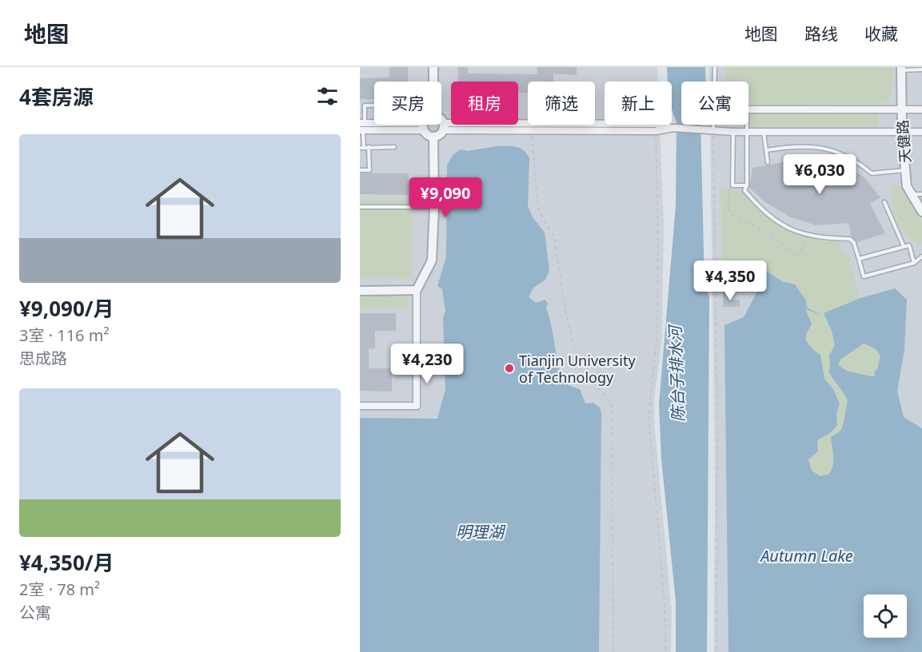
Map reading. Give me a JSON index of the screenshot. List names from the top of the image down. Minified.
{"streets":{"street":["天健路"]},"water":["陈台子排水河","明理湖","Autumn Lake"],"places":["Tianjin University of Technology"],"page":{"header":"地图","nav":["地图","路线","收藏"],"heading":"4套房源","chip":["买房","租房","筛选","新上","公寓"],"list":[{"name":"¥9,090/月","note":"3室 · 116 m² · 思成路"},{"name":"¥4,350/月","note":"2室 · 78 m² · 公寓"}],"price":["¥6,030","¥9,090","¥4,350","¥4,230"]}}
